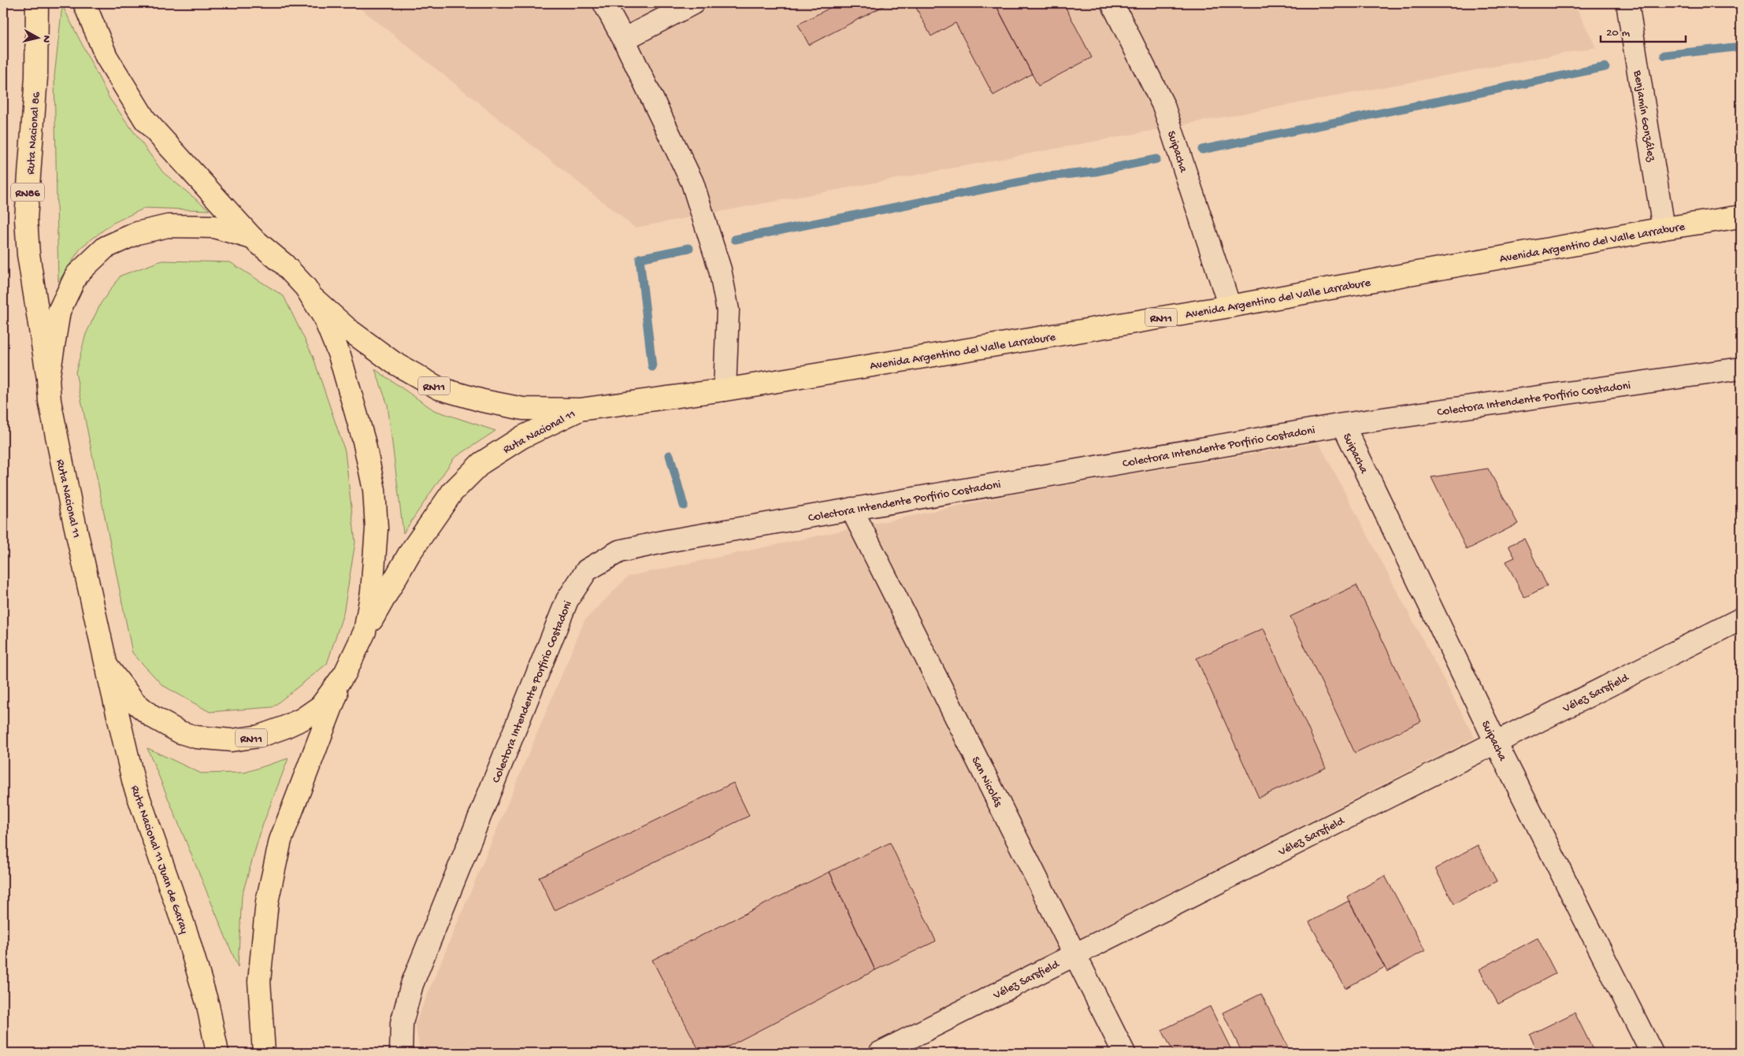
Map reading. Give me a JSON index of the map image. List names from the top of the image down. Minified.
{"streets":{"main road":["Ruta Nacional 86","RN86","Avenida Argentino del Valle Larrabure","RN11","Ruta Nacional 11","Ruta Nacional 11 Juan de Garay"],"street":["Benjamín González","Suipacha","Colectora Intendente Porfirio Costadoni","Vélez Sarsfield","San Nicolás"]},"crossings":[["Benjamín González","Avenida Argentino del Valle Larrabure"],["Ruta Nacional 86","Ruta Nacional 11"],["Suipacha","Avenida Argentino del Valle Larrabure"],["Suipacha","Colectora Intendente Porfirio Costadoni"],["Suipacha","Vélez Sarsfield"],["Avenida Argentino del Valle Larrabure","Ruta Nacional 11"],["RN11","Ruta Nacional 11"],["Colectora Intendente Porfirio Costadoni","San Nicolás"],["Ruta Nacional 11","Ruta Nacional 11 Juan de Garay"],["Vélez Sarsfield","San Nicolás"]],"scale_bar":"20 m","north":"right"}
